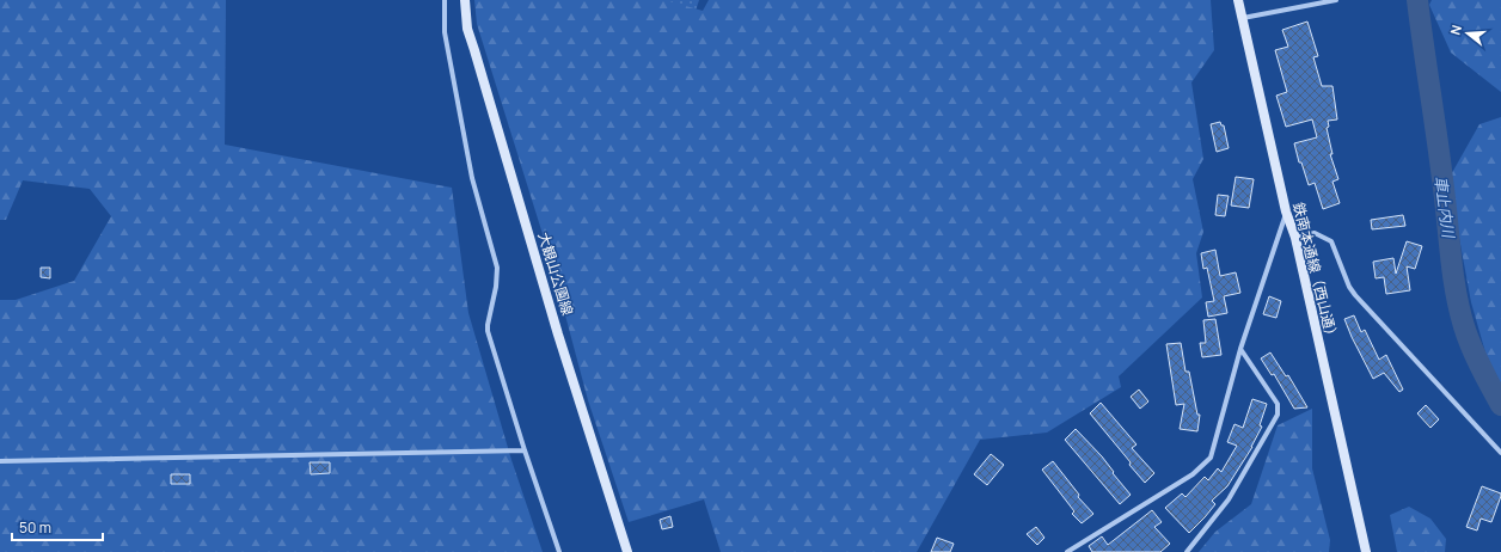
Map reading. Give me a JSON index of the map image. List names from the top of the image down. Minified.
{"streets":{"main road":["鉄南本通線（西山通）","大観山公園線"]},"water":["車止内川"],"scale_bar":"50 m","north":"left"}
